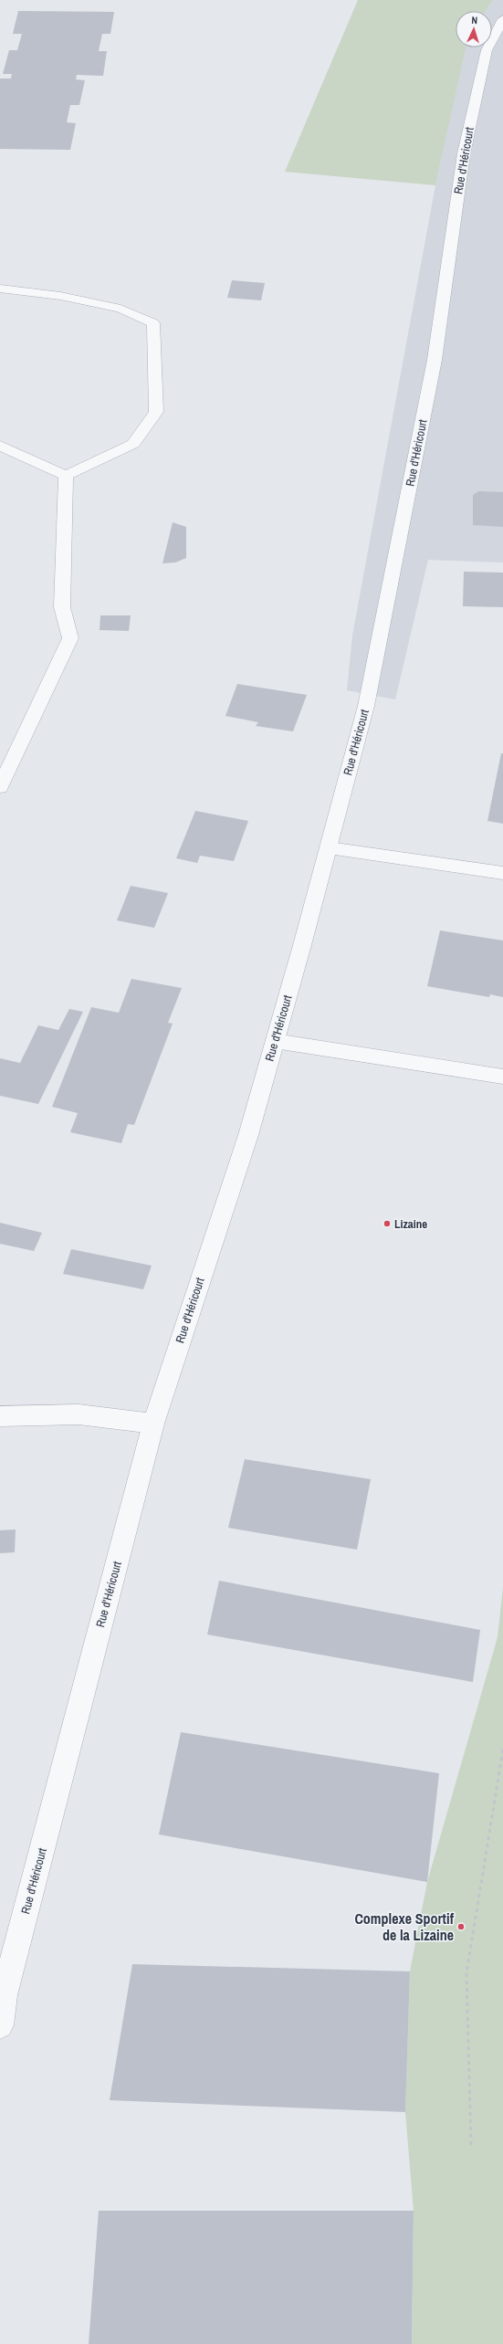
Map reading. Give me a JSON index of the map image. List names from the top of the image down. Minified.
{"streets":{"street":["Rue d'Héricourt"]},"places":["Lizaine","Complexe Sportif de la Lizaine"],"north":"top"}
